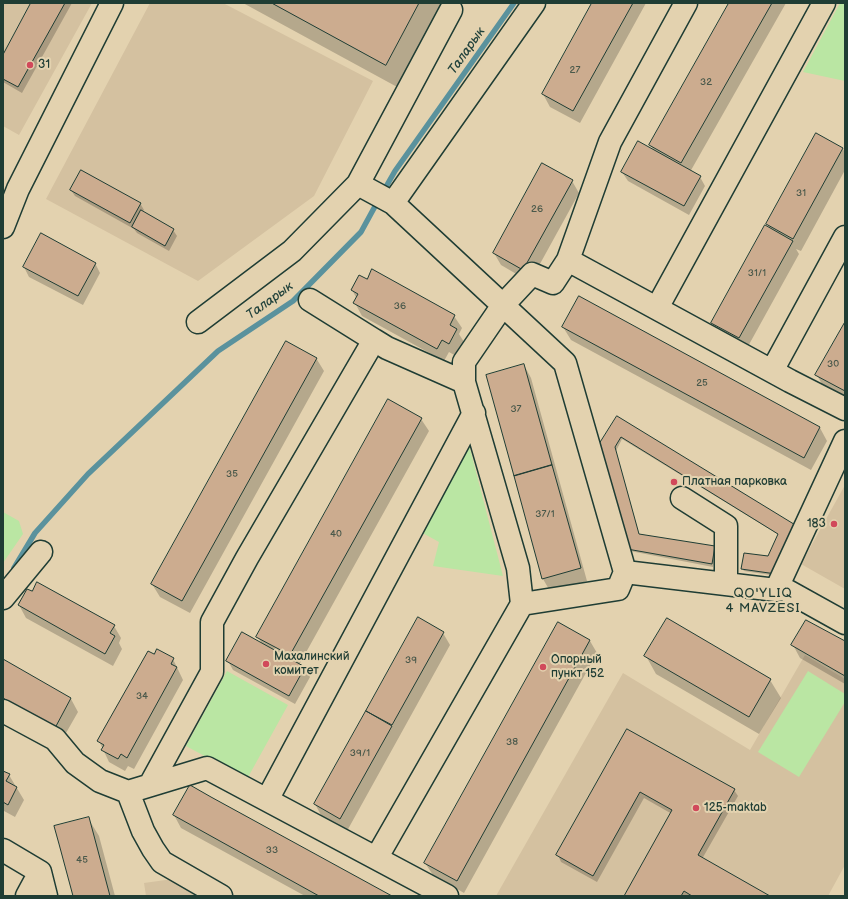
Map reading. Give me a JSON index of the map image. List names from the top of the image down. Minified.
{"districts":["QO'YLIQ 4 MAVZESI"],"water":["Таларык"],"places":["31","Платная парковка","183","Махалинский комитет","Опорный пункт 152","125-maktab"],"house_numbers":["27","32","31","26","31/1","36","30","25","37","35","37/1","40","39","34","38","39/1","33","45"]}
